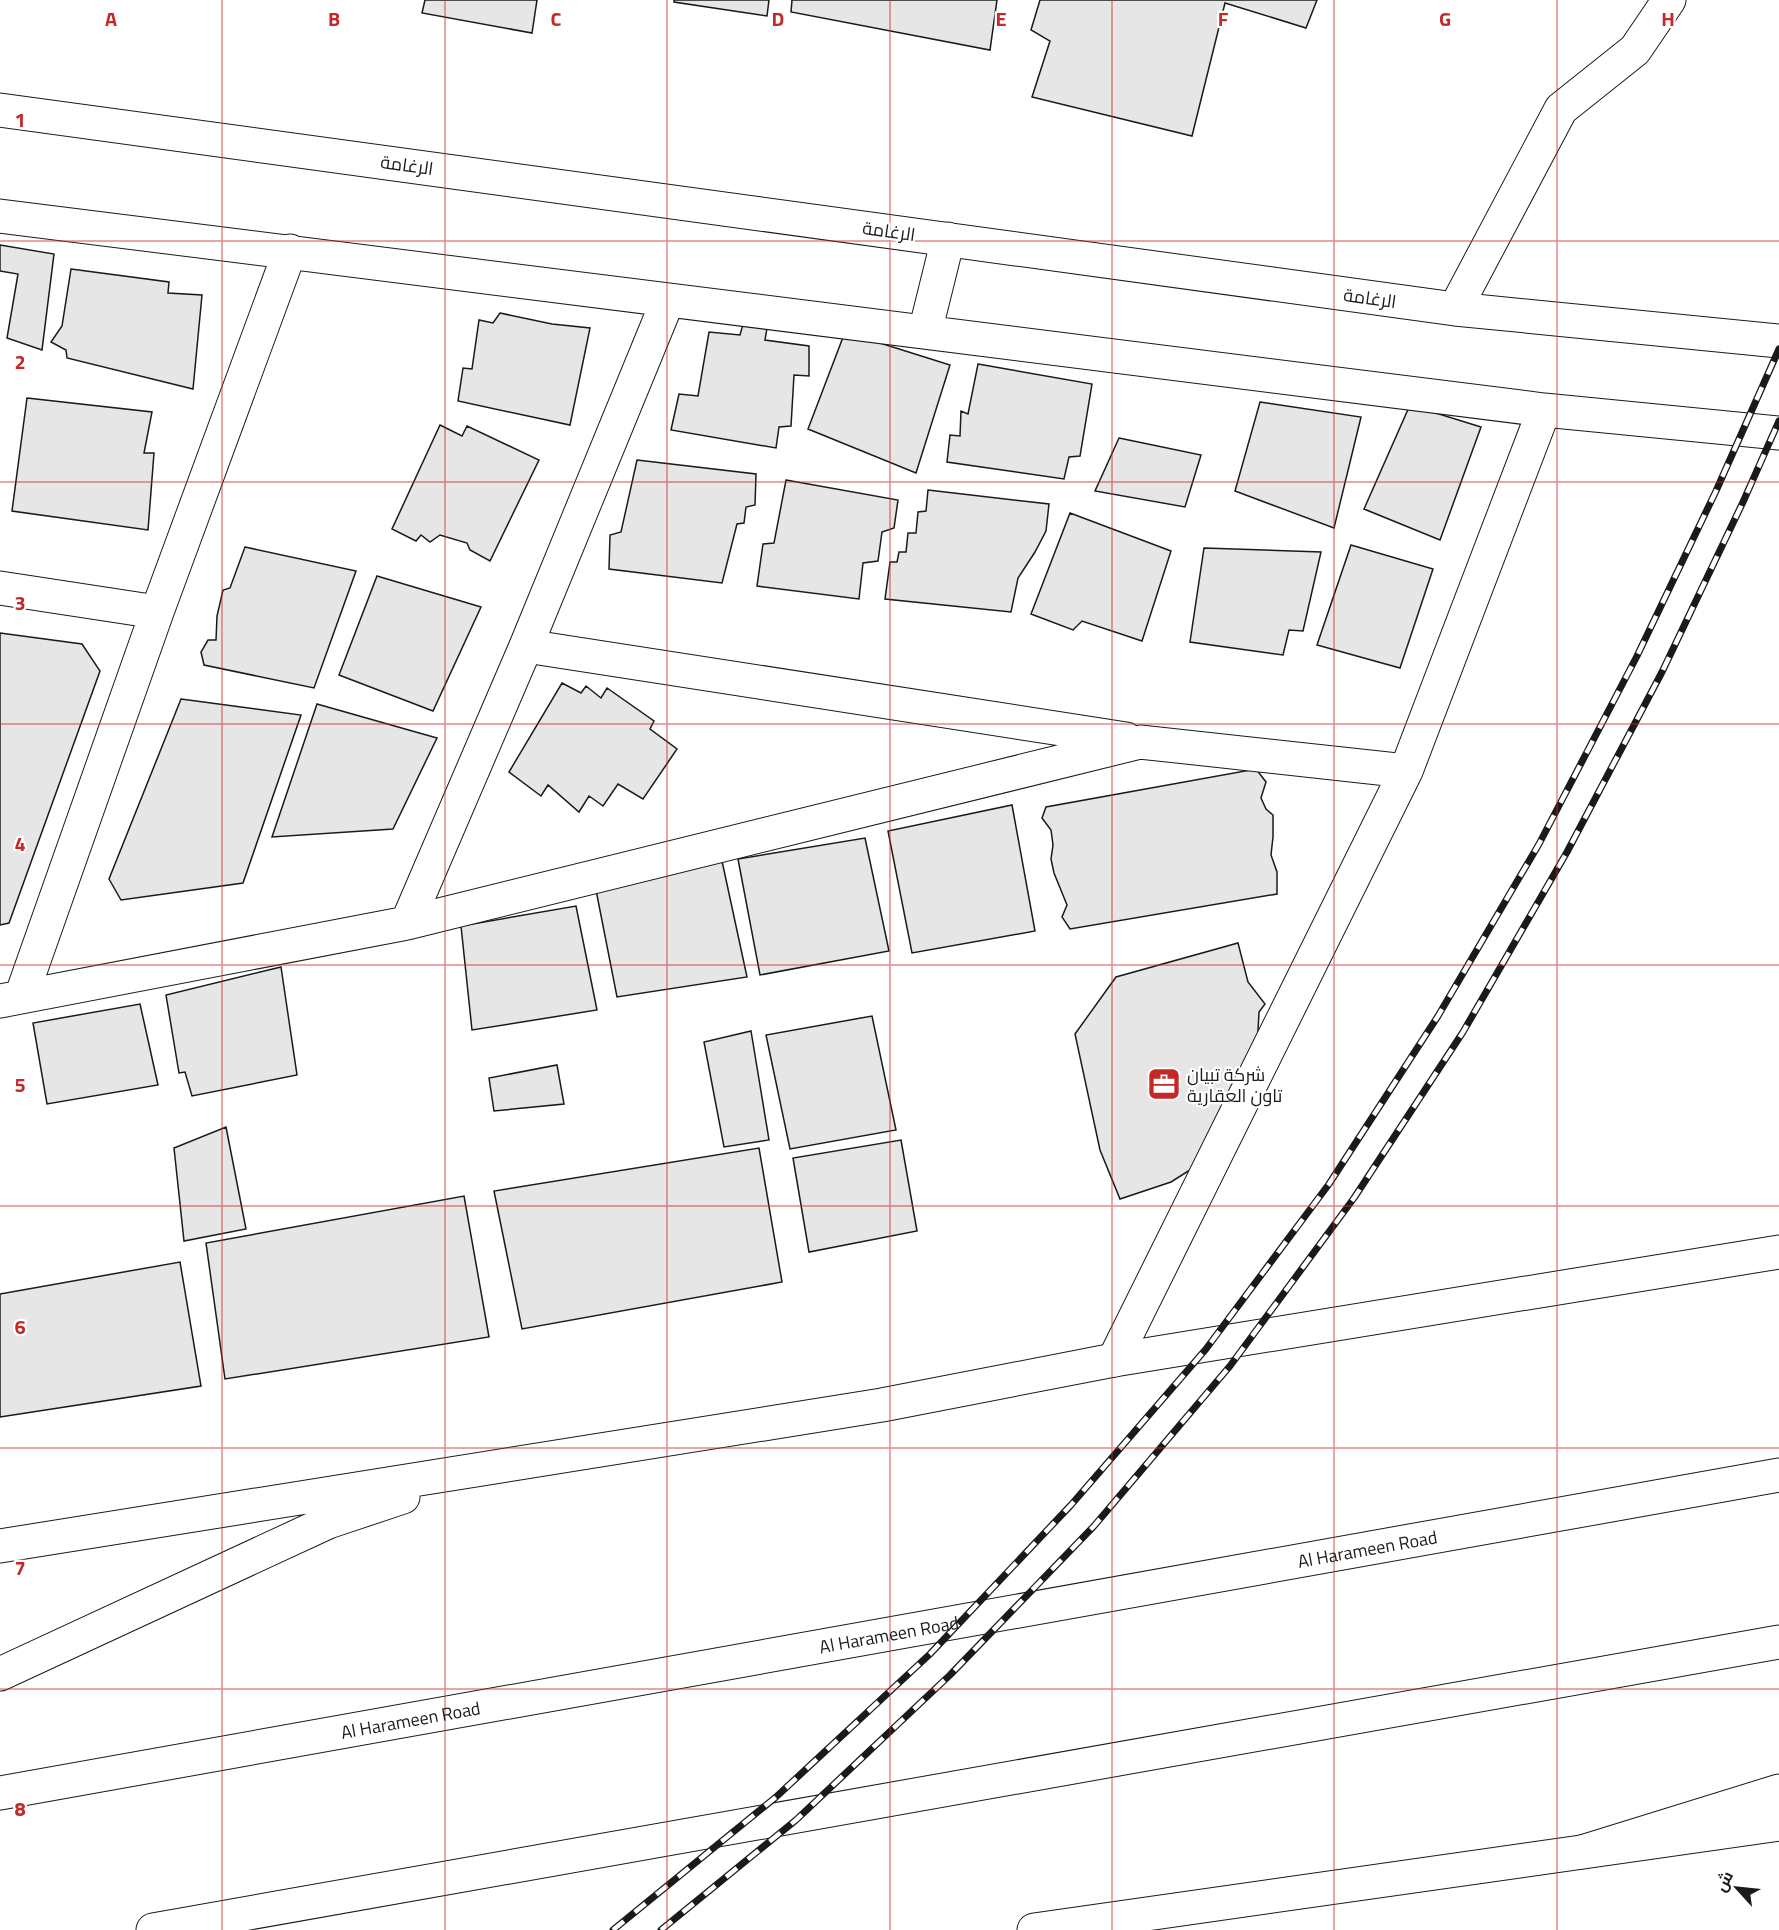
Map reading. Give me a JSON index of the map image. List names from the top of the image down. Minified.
{"streets":{"main road":["الرغامة","Al Harameen Road"]},"places":{"office":["شركة تبيان تاون العقارية"]},"north":"top left","grid":{"columns":["A","B","C","D","E","F","G","H"],"rows":["1","2","3","4","5","6","7","8"]}}
